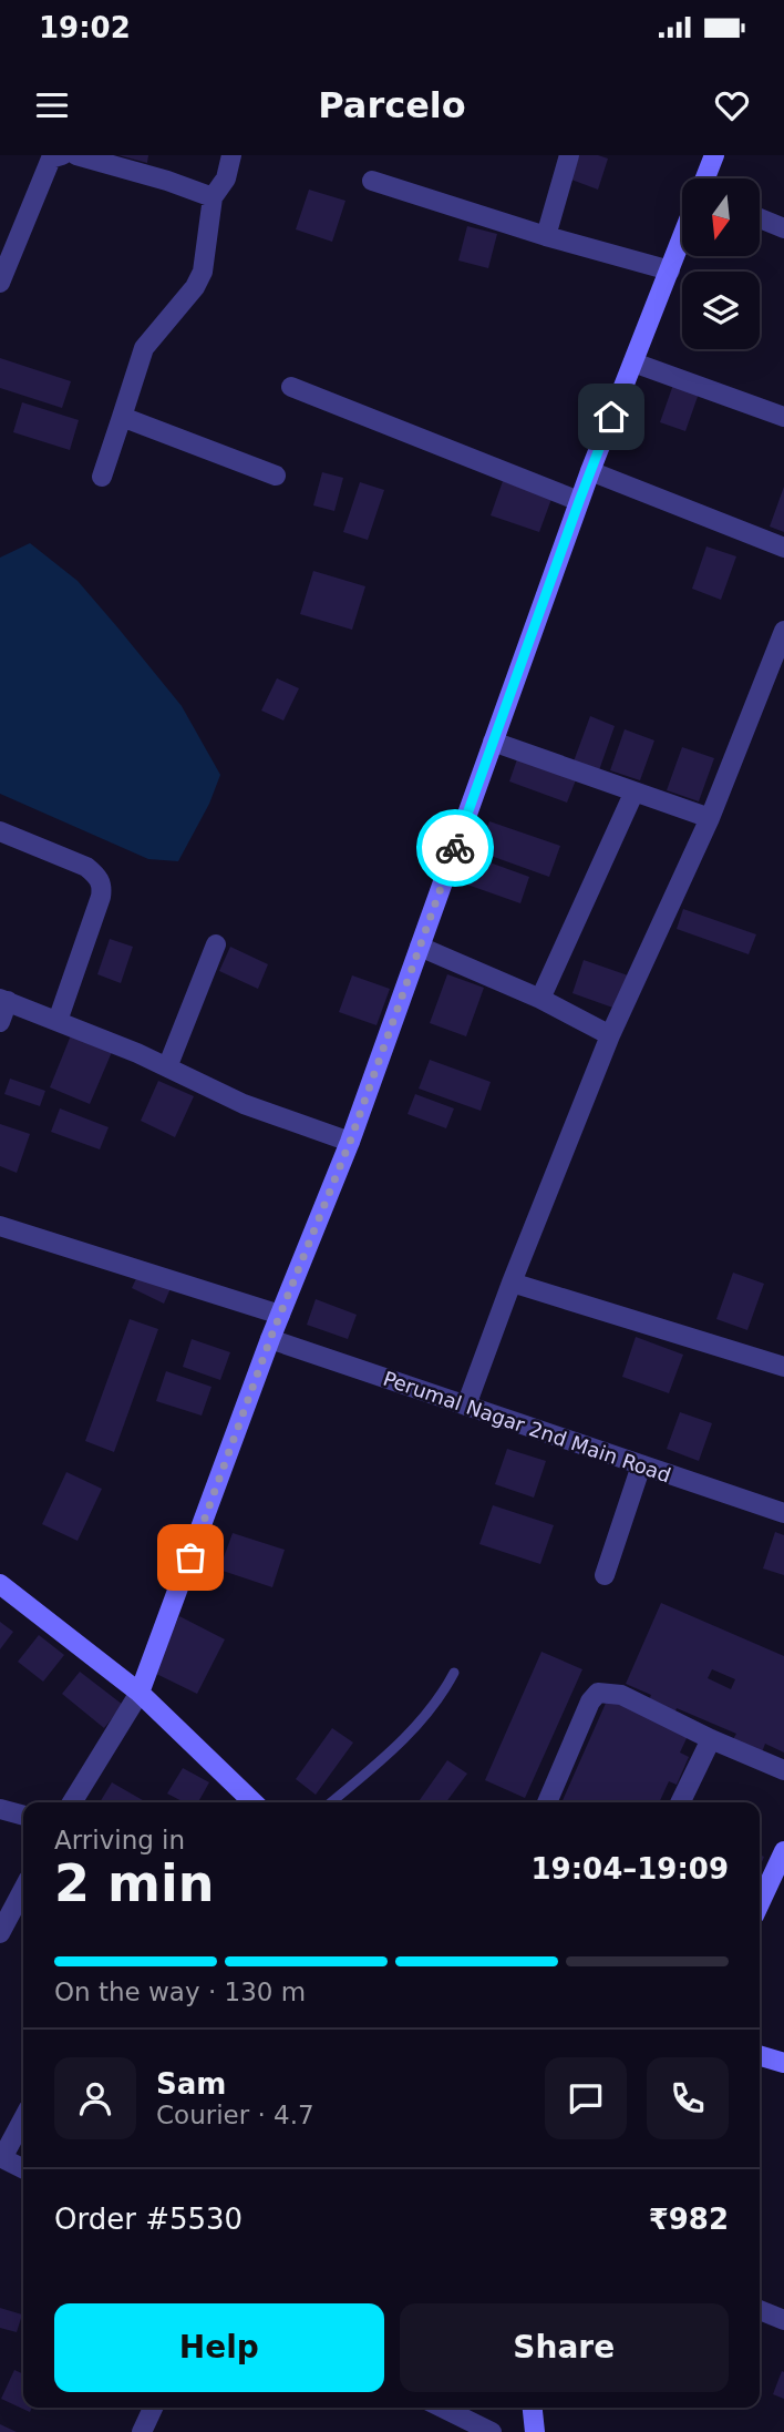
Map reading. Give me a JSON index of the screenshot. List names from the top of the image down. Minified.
{"streets":{"street":["Perumal Nagar 2nd Main Road"]},"north":"bottom","page":{"status":"19:02","header":"Parcelo","heading":["2 min","Arriving in","19:04–19:09"],"panel":["Sam","Courier · 4.7","Order #5530","₹982"],"bar":"On the way · 130 m","buttons":["Help","Share"]}}
